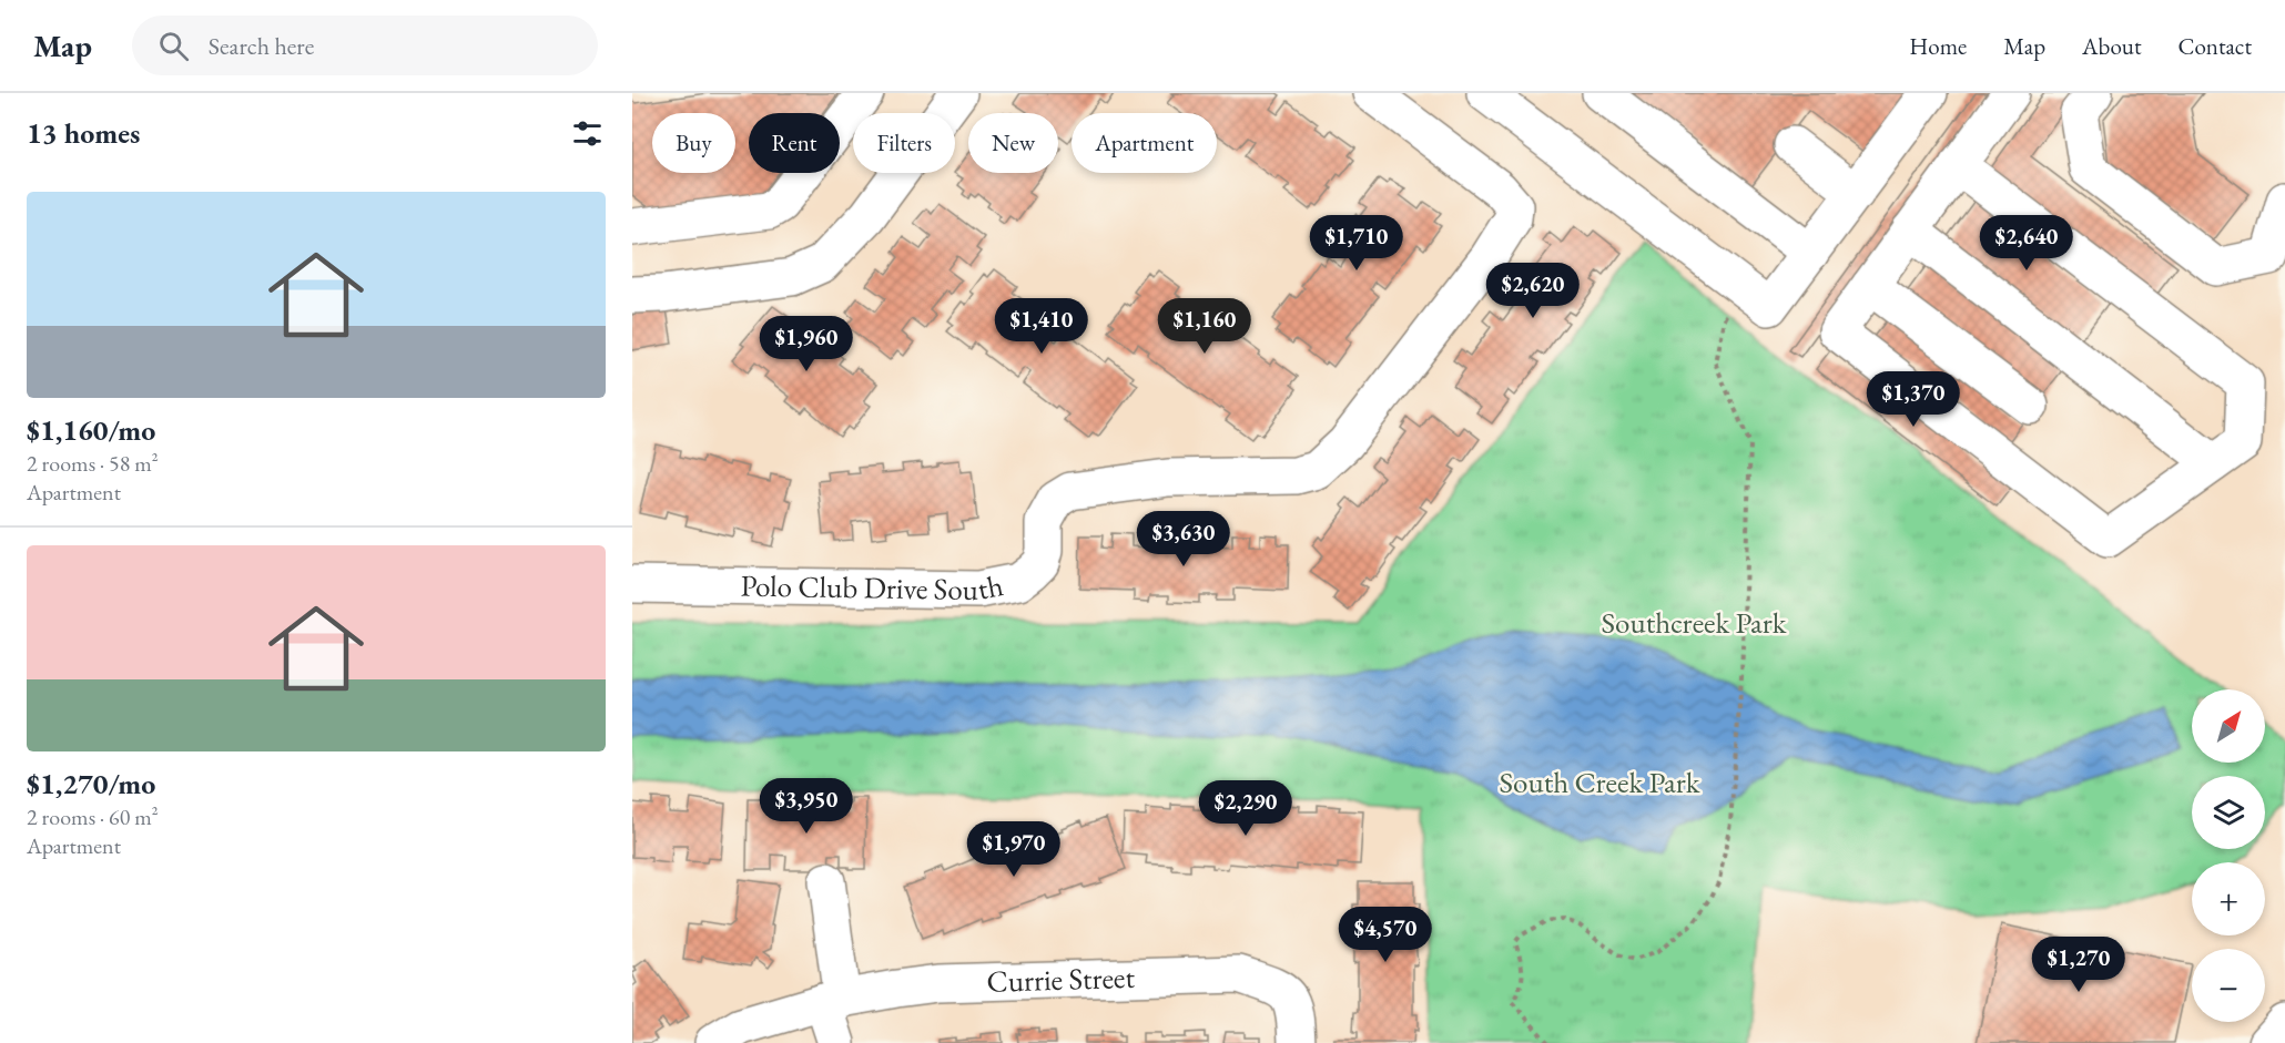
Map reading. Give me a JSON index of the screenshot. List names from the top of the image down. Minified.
{"streets":{"street":["Polo Club Drive South","Currie Street"]},"parks":["Southcreek Park","South Creek Park"],"north":"top right","page":{"header":"Map","search":"Search here","nav":["Home","Map","About","Contact"],"heading":"13 homes","chip":["Buy","Rent","Filters","New","Apartment"],"list":[{"name":"$1,160/mo","note":"2 rooms · 58 m² · Apartment"},{"name":"$1,270/mo","note":"2 rooms · 60 m² · Apartment"}],"price":["$1,710","$2,640","$2,620","$1,410","$1,160","$1,960","$1,370","$3,630","$3,950","$2,290","$1,970","$4,570","$1,270"],"map_buttons":["+","−"]}}
